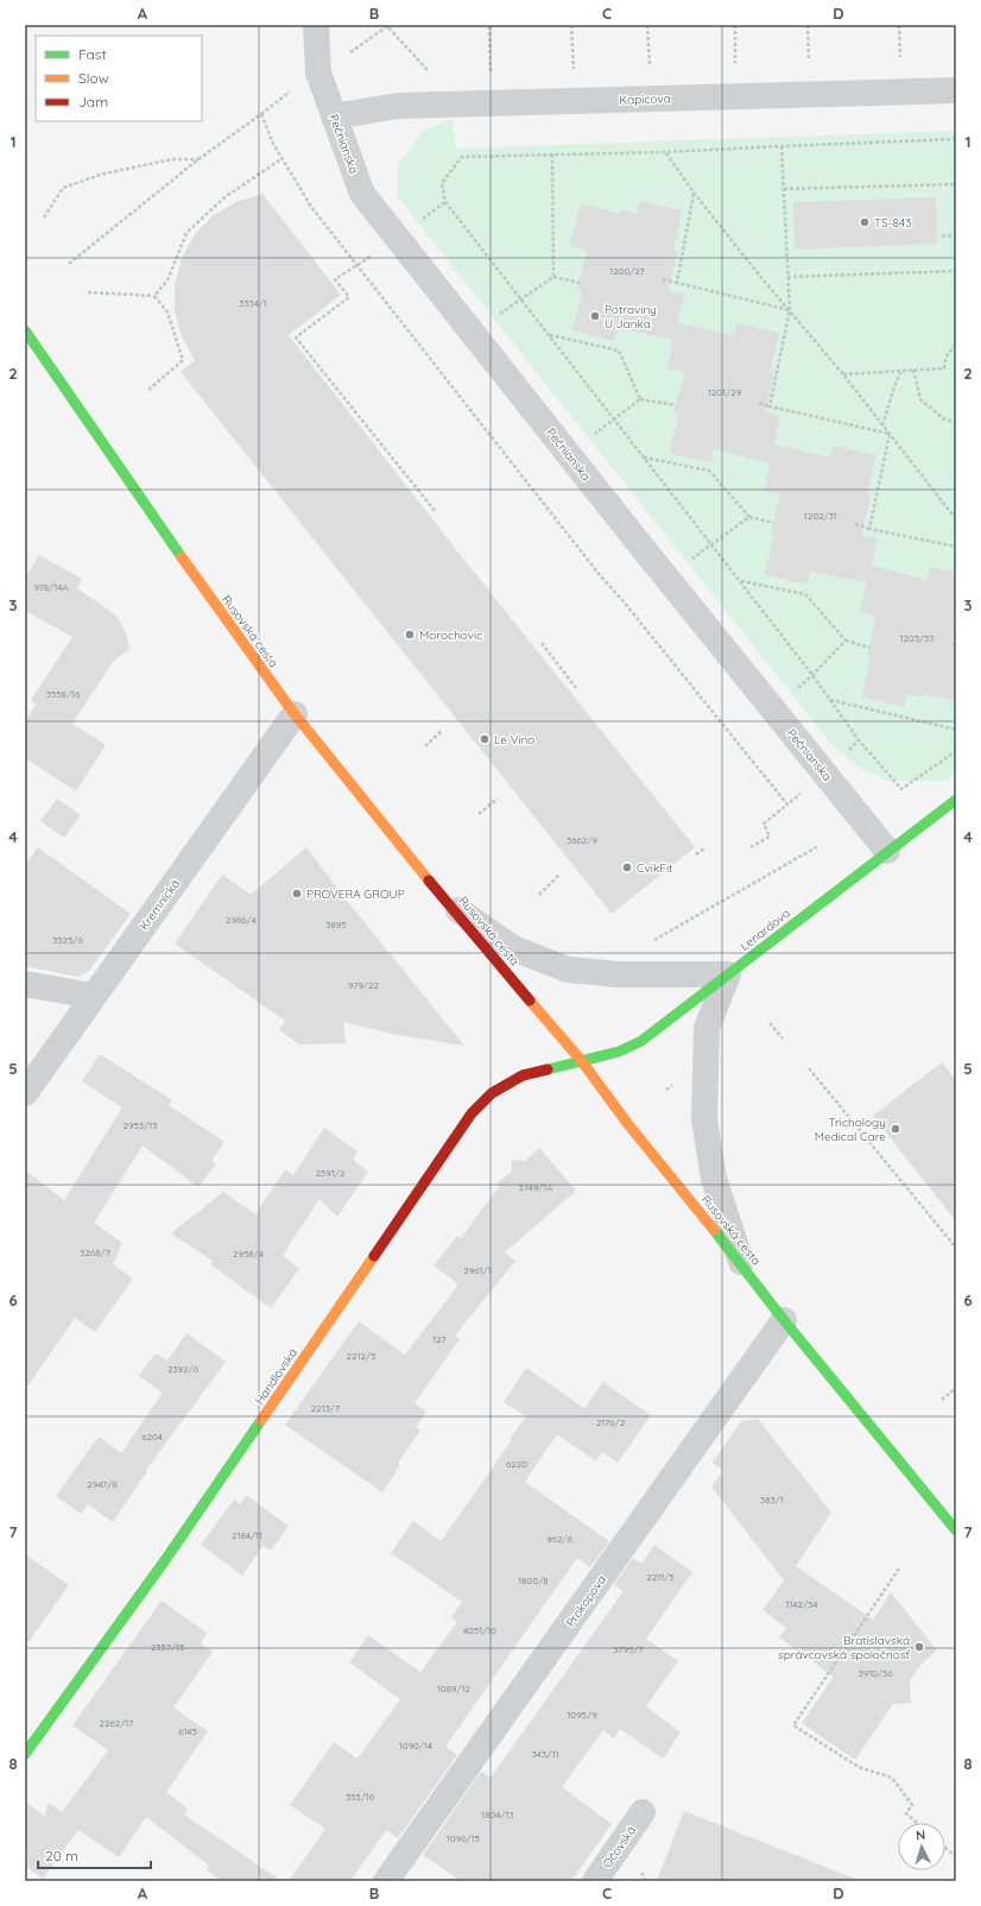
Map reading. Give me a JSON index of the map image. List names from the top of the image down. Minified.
{"streets":{"street":["Kapicova","Pečnianska","Rusovská cesta","Kremnická","Lenardova","Handlovská","Prokopova","Očovská"]},"crossings":[["Kapicova","Pečnianska"],["Pečnianska","Lenardova"],["Rusovská cesta","Kremnická"],["Rusovská cesta","Lenardova"],["Rusovská cesta","Handlovská"],["Rusovská cesta","Prokopova"],["Lenardova","Handlovská"]],"places":["TS-843","Potraviny U Janka","Morochovic","Le Vino","CvikFit","PROVERA GROUP","Trichology Medical Care","Bratislavská správcovská spoločnosť"],"house_numbers":["1200/27","3334/1","1201/29","1202/31","978/14A","1203/33","3558/16","3662/9","2986/4","3895","3325/6","979/22","2953/13","2391/2","3749/1A","3268/7","2958/4","2961/1","127","2212/5","2392/6","2213/7","2176/2","6204","6220","2947/8","383/1","2184/11","962/6","2211/5","1800/8","1142/34","4051/10","2357/15","3795/7","3910/36","1089/12","1095/9","2262/17","6145","1090/14","343/11","335/16","1804/13","1096/15"],"legend":["Fast","Slow","Jam"],"scale_bar":"20 m","north":"top","grid":{"columns":["A","B","C","D"],"rows":["1","2","3","4","5","6","7","8"]}}
